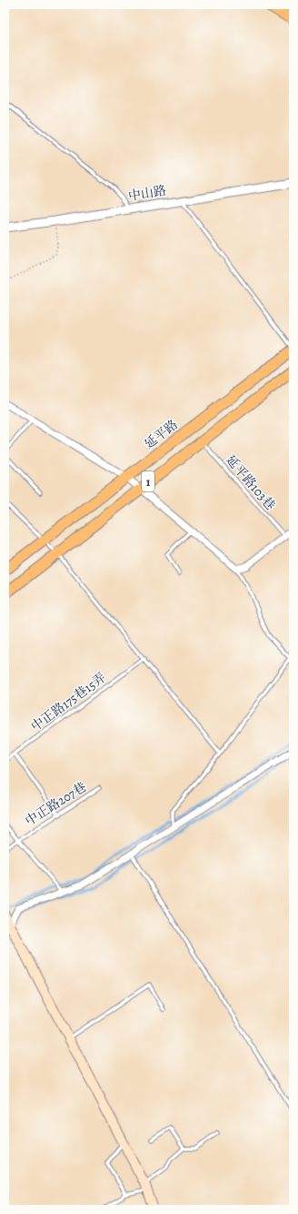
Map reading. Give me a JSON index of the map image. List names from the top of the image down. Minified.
{"streets":{"main road":["延平路","1"],"street":["中山路"],"lane":["延平路103巷","中正路175巷15弄","中正路207巷"]},"crossings":[["1","延平路103巷"]]}
